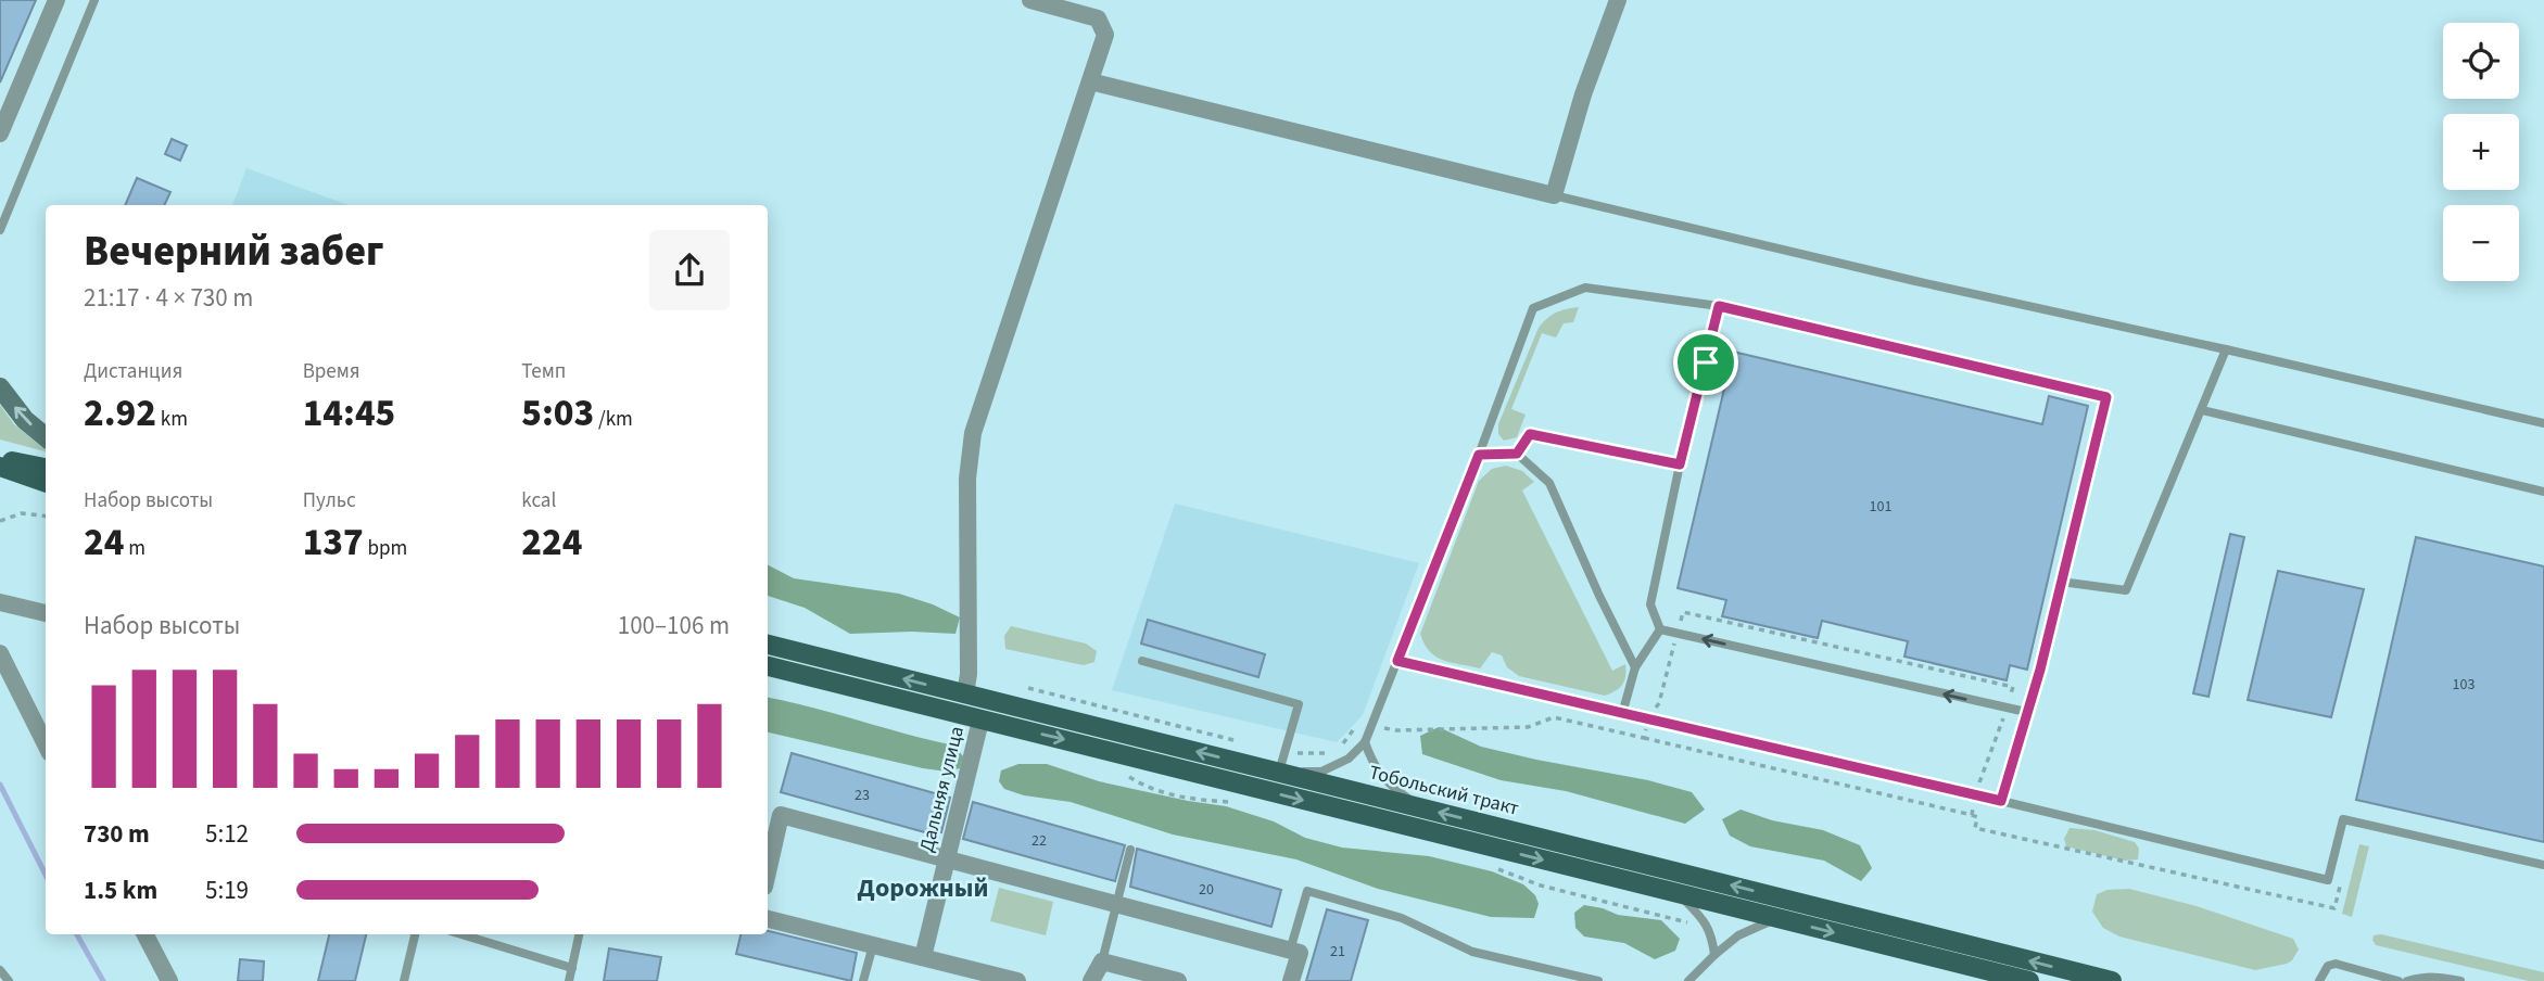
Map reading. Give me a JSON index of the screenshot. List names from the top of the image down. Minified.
{"streets":{"main road":["Тобольский тракт"],"street":["Дальняя улица"]},"districts":["Дорожный"],"house_numbers":["101","103","23","22","20","21"],"page":{"map_buttons":["+","−"],"heading":["Вечерний забег","21:17 · 4 × 730 m"],"stats":[["Дистанция","2.92 km"],["Время","14:45"],["Темп","5:03 /km"],["Набор высоты","24 m"],["Пульс","137 bpm"],["kcal","224"]],"chart":["Набор высоты","100–106 m"],"list":[{"name":"730 m","note":"5:12"},{"name":"1.5 km","note":"5:19"}]}}
